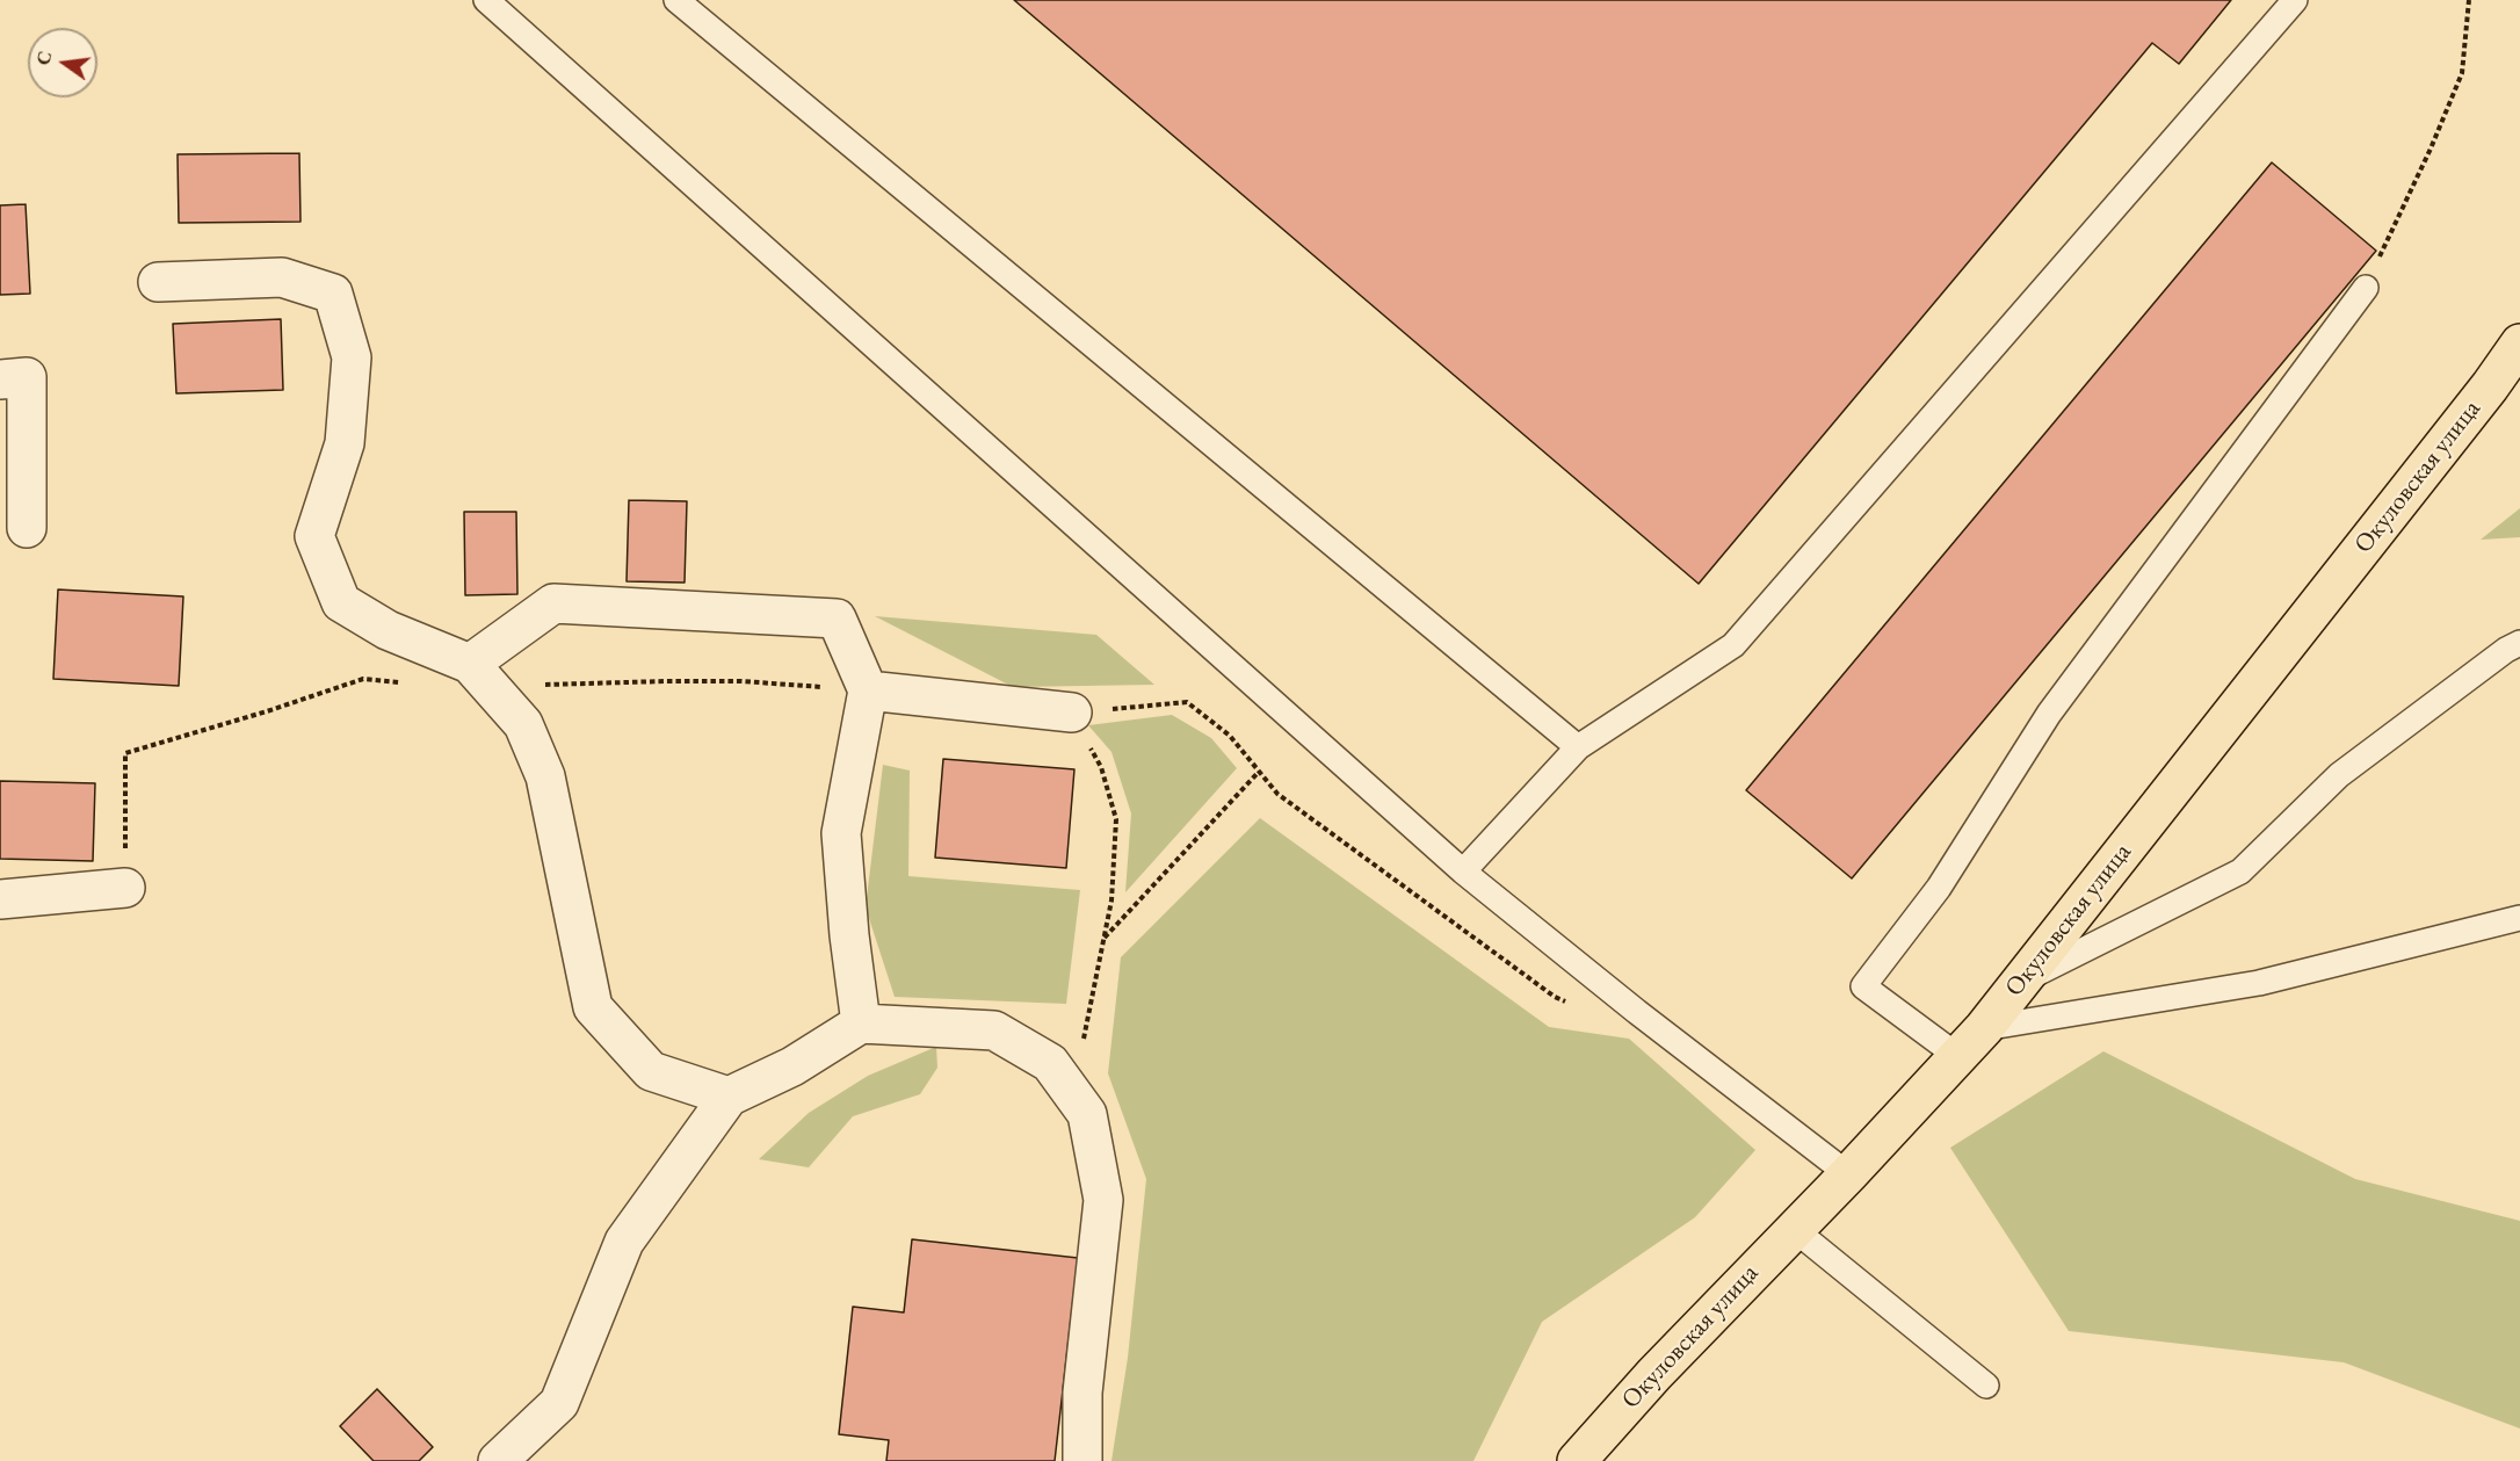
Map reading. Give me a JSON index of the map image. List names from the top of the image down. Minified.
{"streets":{"main road":["Окуловская улица"]},"north":"left"}
